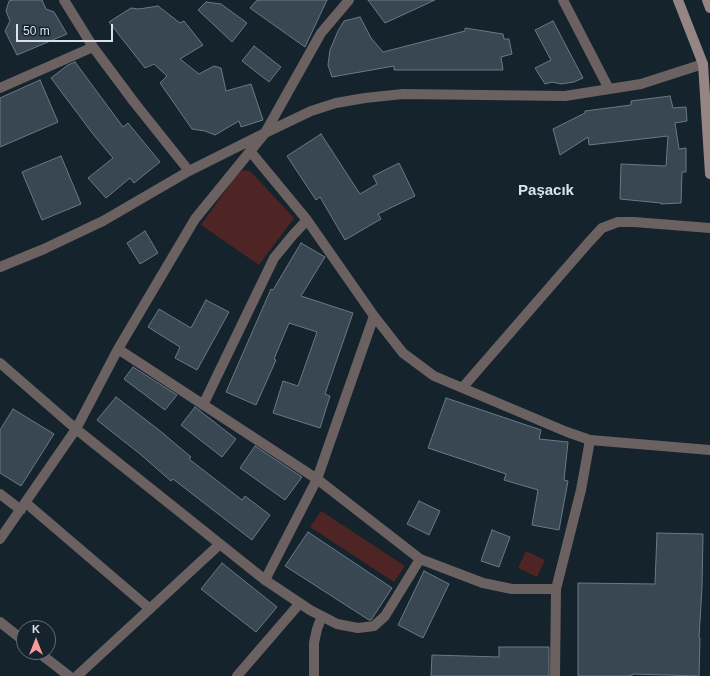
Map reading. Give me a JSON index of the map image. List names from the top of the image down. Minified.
{"districts":["Paşacık"],"scale_bar":"50 m","north":"top"}
